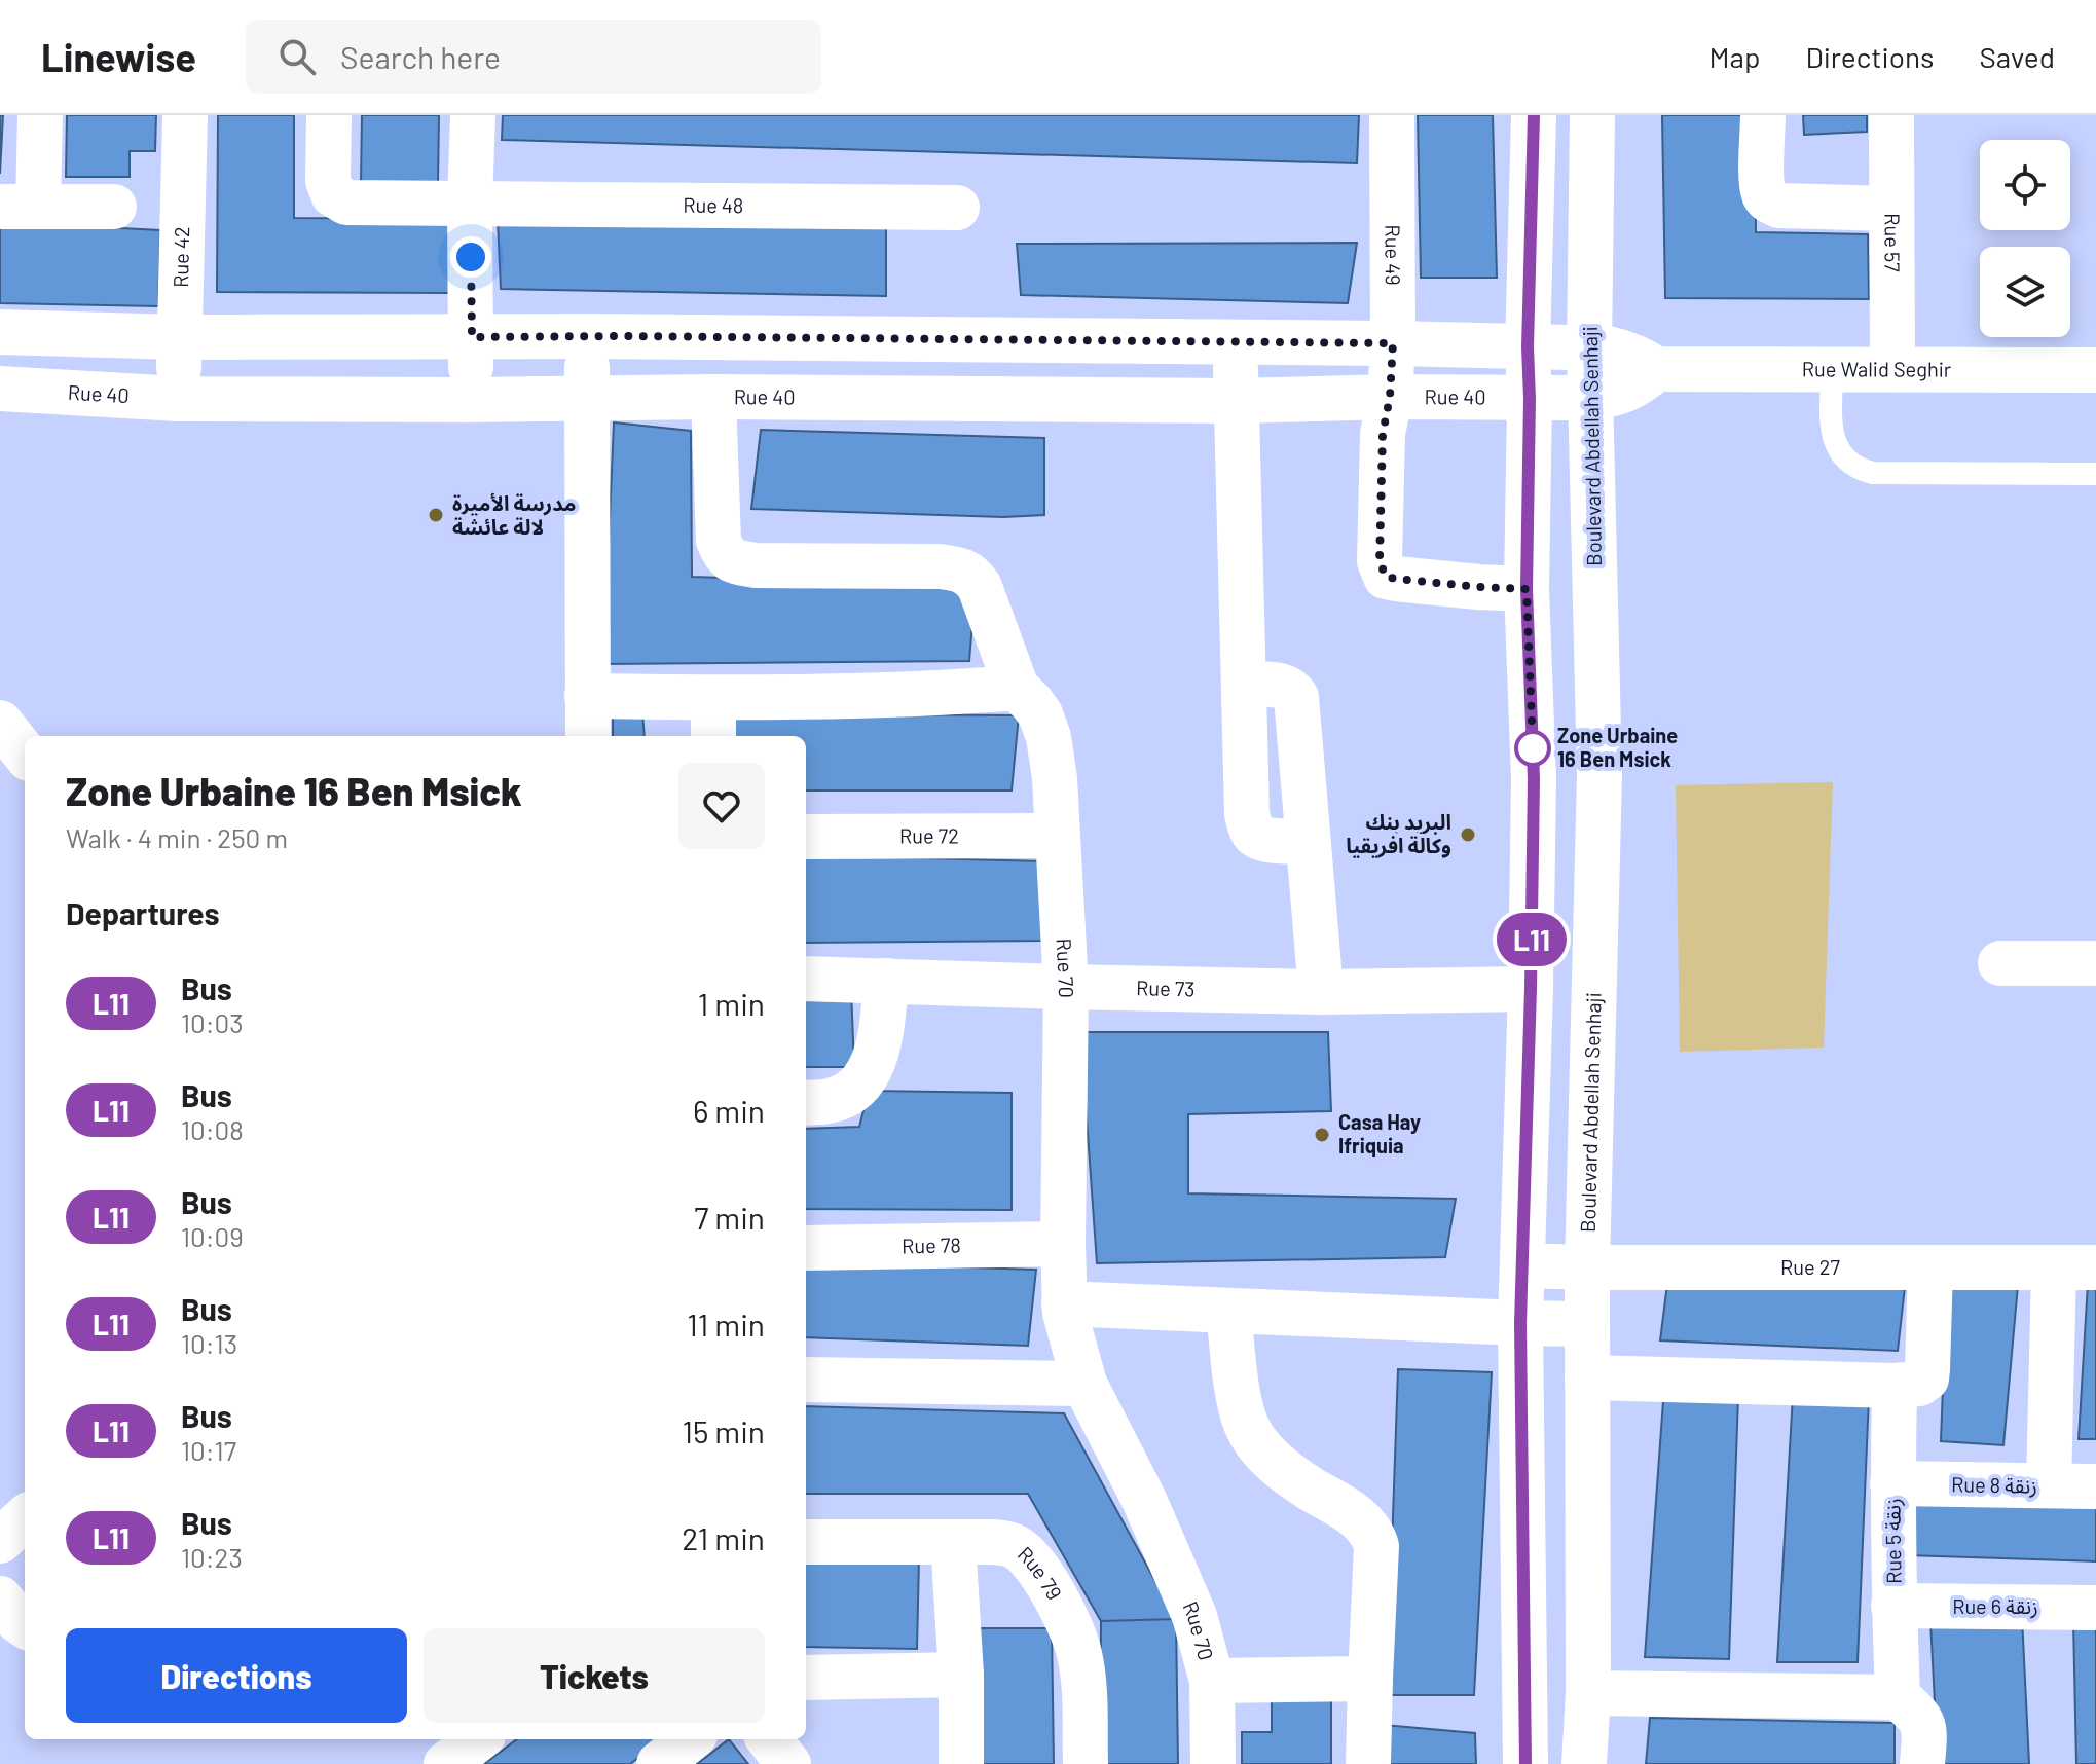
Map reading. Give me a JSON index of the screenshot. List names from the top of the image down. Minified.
{"streets":{"street":["Rue 48","Rue 57","Rue 49","Rue 42","Rue Walid Seghir","Rue 40","Boulevard Abdellah Senhaji","Rue 72","Rue 70","Rue 73","Rue 78","Rue 27","Rue 8 زنقة","Rue 5 زنقة","Rue 79","Rue 6 زنقة"]},"crossings":[["Rue 57","Rue Walid Seghir"],["Rue 49","Rue 40"],["Rue 42","Rue 40"],["Rue Walid Seghir","Boulevard Abdellah Senhaji"],["Rue 40","Rue 70"],["Boulevard Abdellah Senhaji","Rue 27"],["Rue 72","Rue 70"],["Rue 70","Rue 73"],["Rue 70","Rue 78"],["Rue 8 زنقة","Rue 5 زنقة"],["Rue 5 زنقة","Rue 6 زنقة"]],"places":["مدرسة الأميرة لالة عائشة","Zone Urbaine 16 Ben Msick","البريد بنك وكالة افريقيا","Casa Hay Ifriquia"],"lines":["bus line L11"],"page":{"header":"Linewise","search":"Search here","nav":["Map","Directions","Saved"],"on_map":"L11","heading":[["Zone Urbaine 16 Ben Msick","Walk · 4 min · 250 m"],"Departures"],"list":[{"mark":"L11","name":"Bus","note":"10:03","value":"1 min"},{"mark":"L11","name":"Bus","note":"10:08","value":"6 min"},{"mark":"L11","name":"Bus","note":"10:09","value":"7 min"},{"mark":"L11","name":"Bus","note":"10:13","value":"11 min"},{"mark":"L11","name":"Bus","note":"10:17","value":"15 min"},{"mark":"L11","name":"Bus","note":"10:23","value":"21 min"}],"buttons":["Directions","Tickets"]}}
